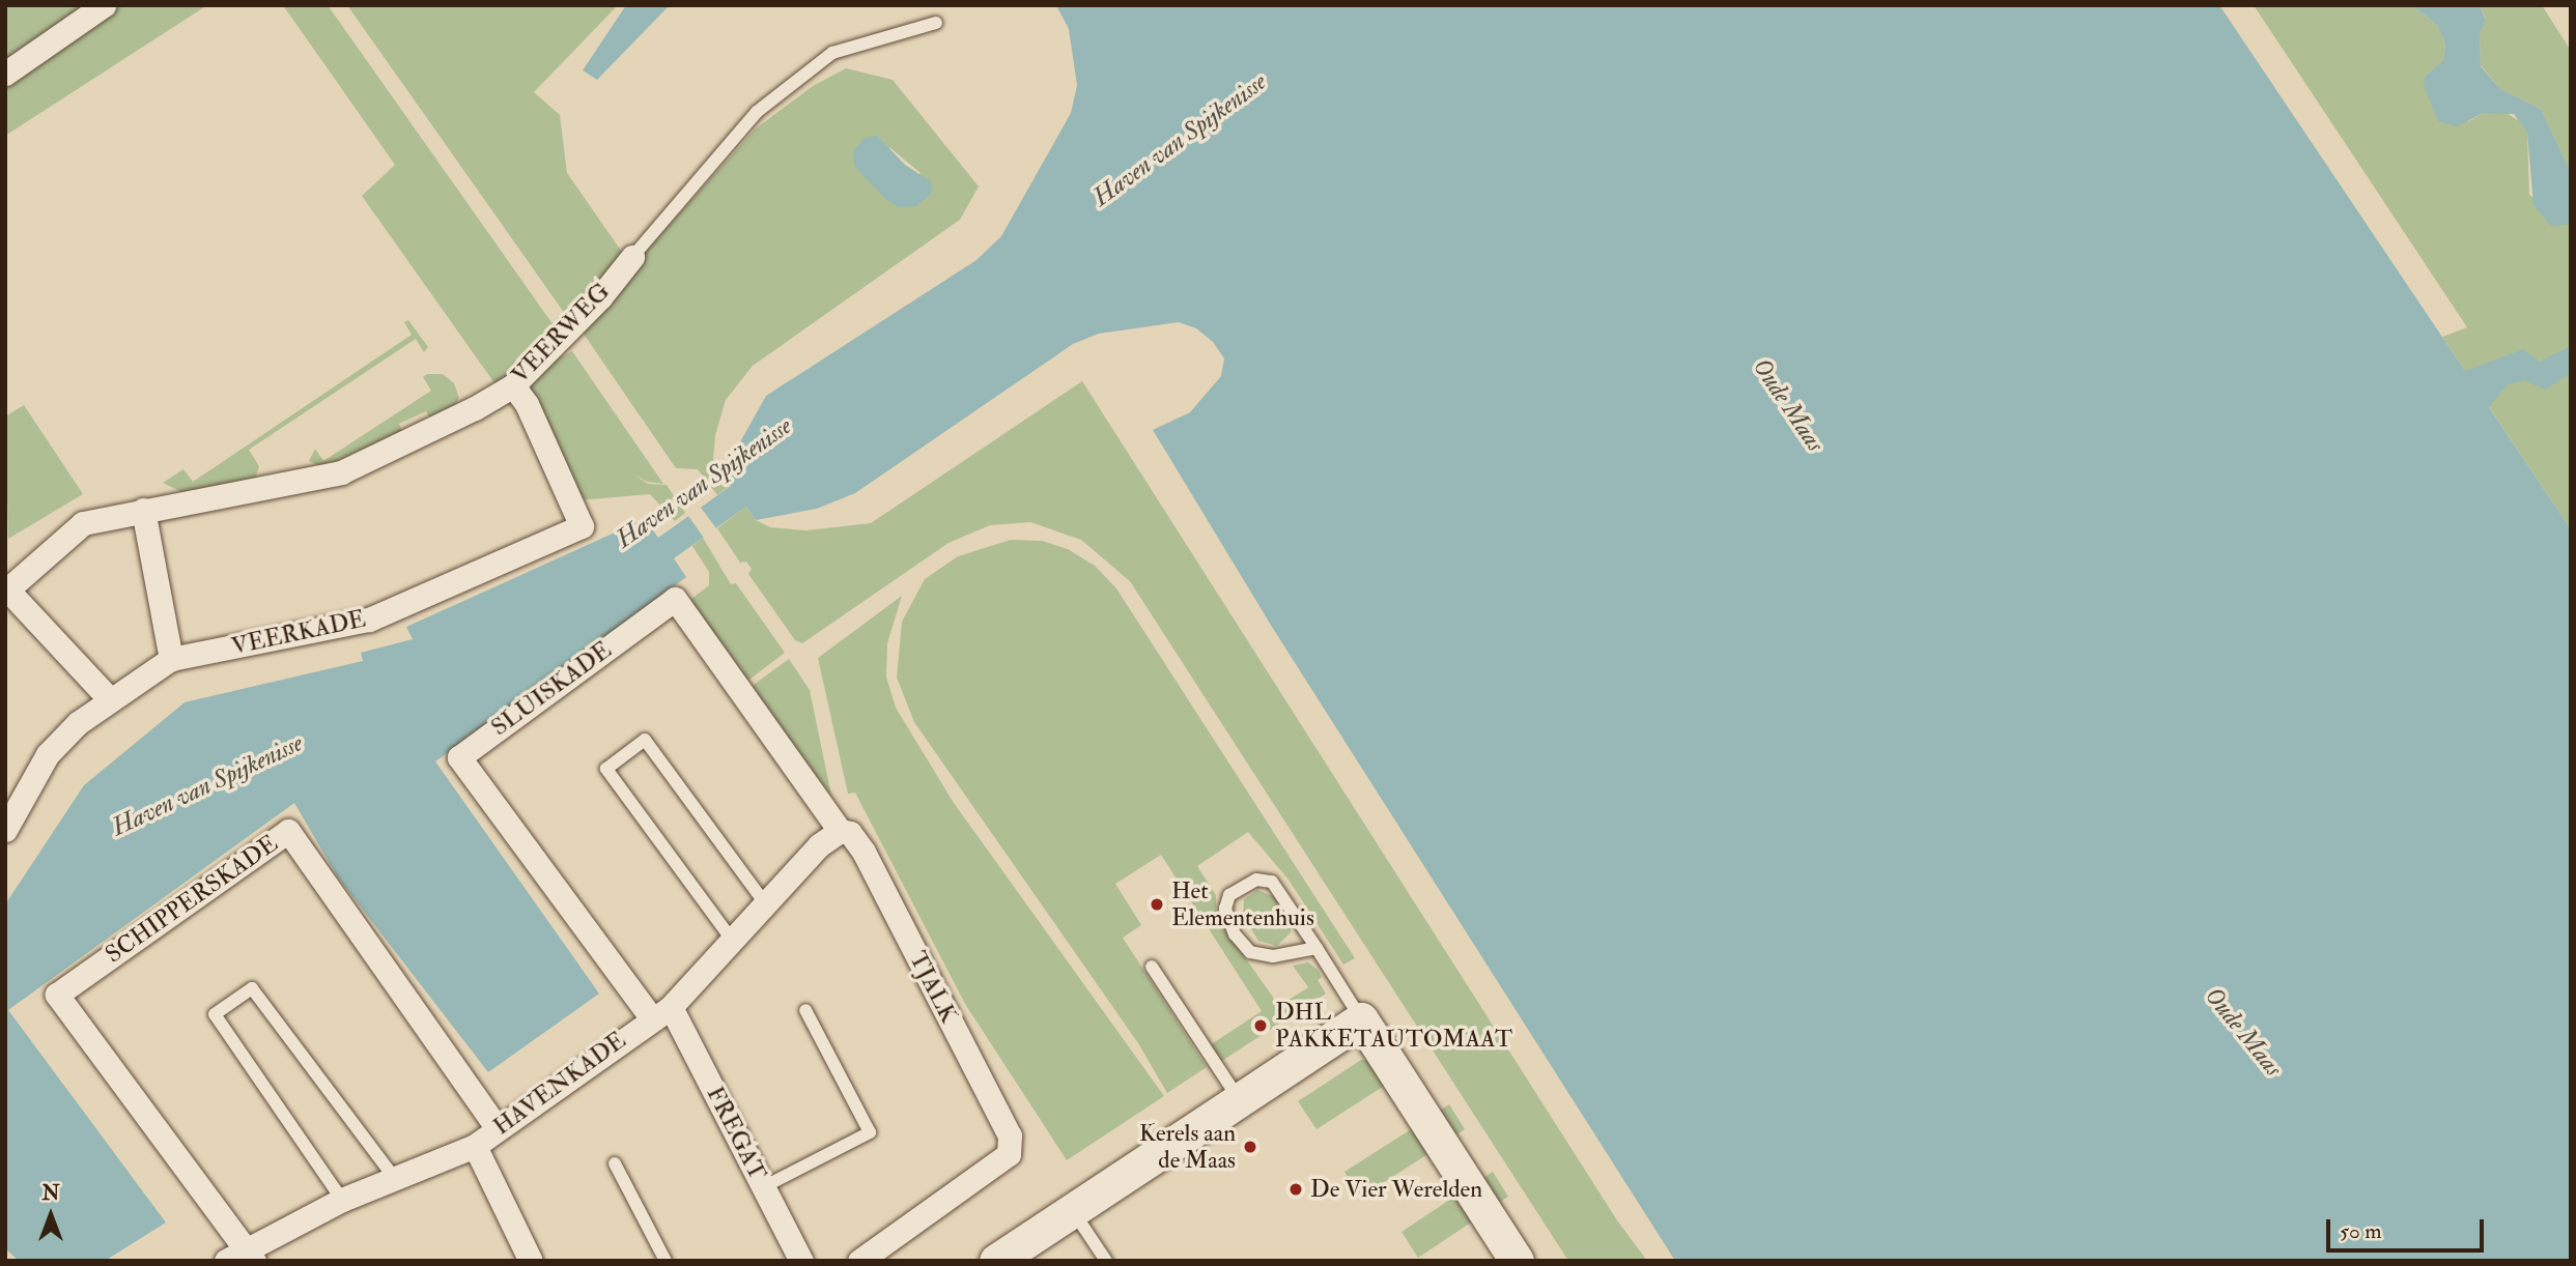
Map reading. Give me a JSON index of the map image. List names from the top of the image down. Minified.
{"streets":{"street":["VEERWEG","VEERKADE","SLUISKADE","SCHIPPERSKADE","TJALK","HAVENKADE","FREGAT"]},"crossings":[["VEERWEG","VEERKADE"],["SLUISKADE","TJALK"],["SLUISKADE","HAVENKADE"],["SLUISKADE","FREGAT"],["SCHIPPERSKADE","HAVENKADE"],["TJALK","HAVENKADE"],["HAVENKADE","FREGAT"]],"water":["Haven van Spijkenisse","Oude Maas"],"places":["Het Elementenhuis","DHL PAKKETAUTOMAAT","Kerels aan de Maas","De Vier Werelden"],"scale_bar":"50 m","north":"top"}
